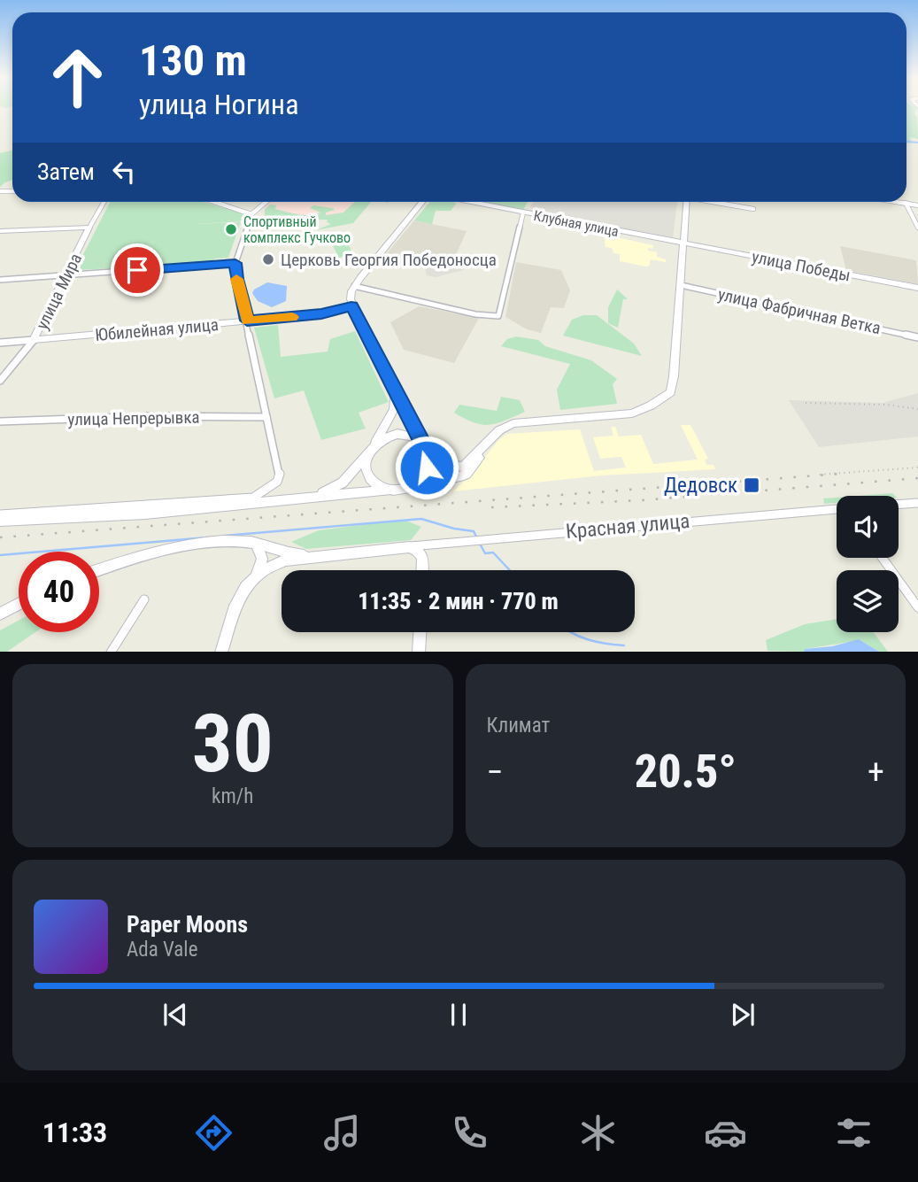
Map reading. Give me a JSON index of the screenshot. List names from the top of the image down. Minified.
{"streets":{"street":["Клубная улица","улица Победы","улица Мира","улица Фабричная Ветка","Юбилейная улица","улица Непрерывка","Красная улица"]},"crossings":[["Клубная улица","улица Победы"],["улица Мира","Юбилейная улица"]],"places":{"other":["Спортивный комплекс Гучково","Церковь Георгия Победоносца"],"transit":["Дедовск"]},"page":{"turn":["130 m","улица Ногина"],"then":"Затем","limit":"40","trip":"11:35 · 2 мин · 770 m","tile":[["30","km/h"],"Климат"],"heat":["−","20.5°","+"],"song":["Paper Moons","Ada Vale"],"tabs":"11:33"}}
